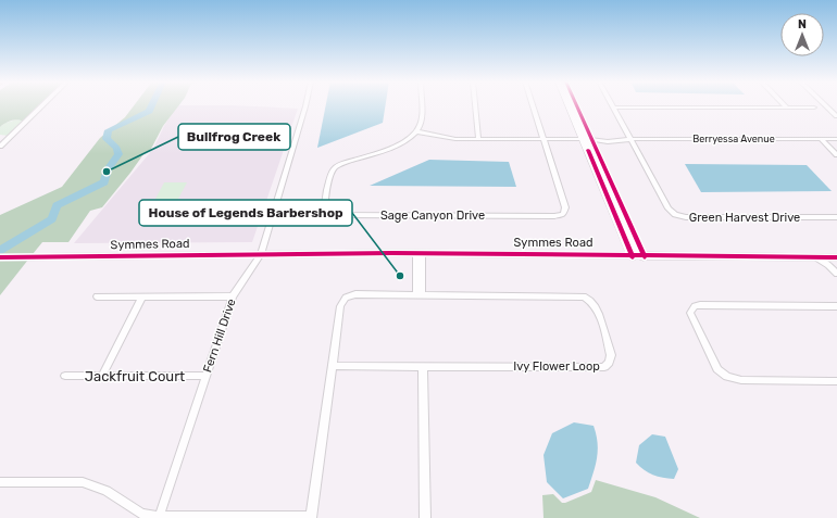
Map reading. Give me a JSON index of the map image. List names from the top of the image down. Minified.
{"streets":{"street":["Berryessa Avenue","Sage Canyon Drive","Green Harvest Drive","Symmes Road","Fern Hill Drive","Ivy Flower Loop","Jackfruit Court"]},"crossings":[["Berryessa Avenue","Sage Canyon Drive"],["Berryessa Avenue","Green Harvest Drive"],["Symmes Road","Fern Hill Drive"],["Fern Hill Drive","Jackfruit Court"]],"places":["Bullfrog Creek","House of Legends Barbershop"],"north":"top"}
